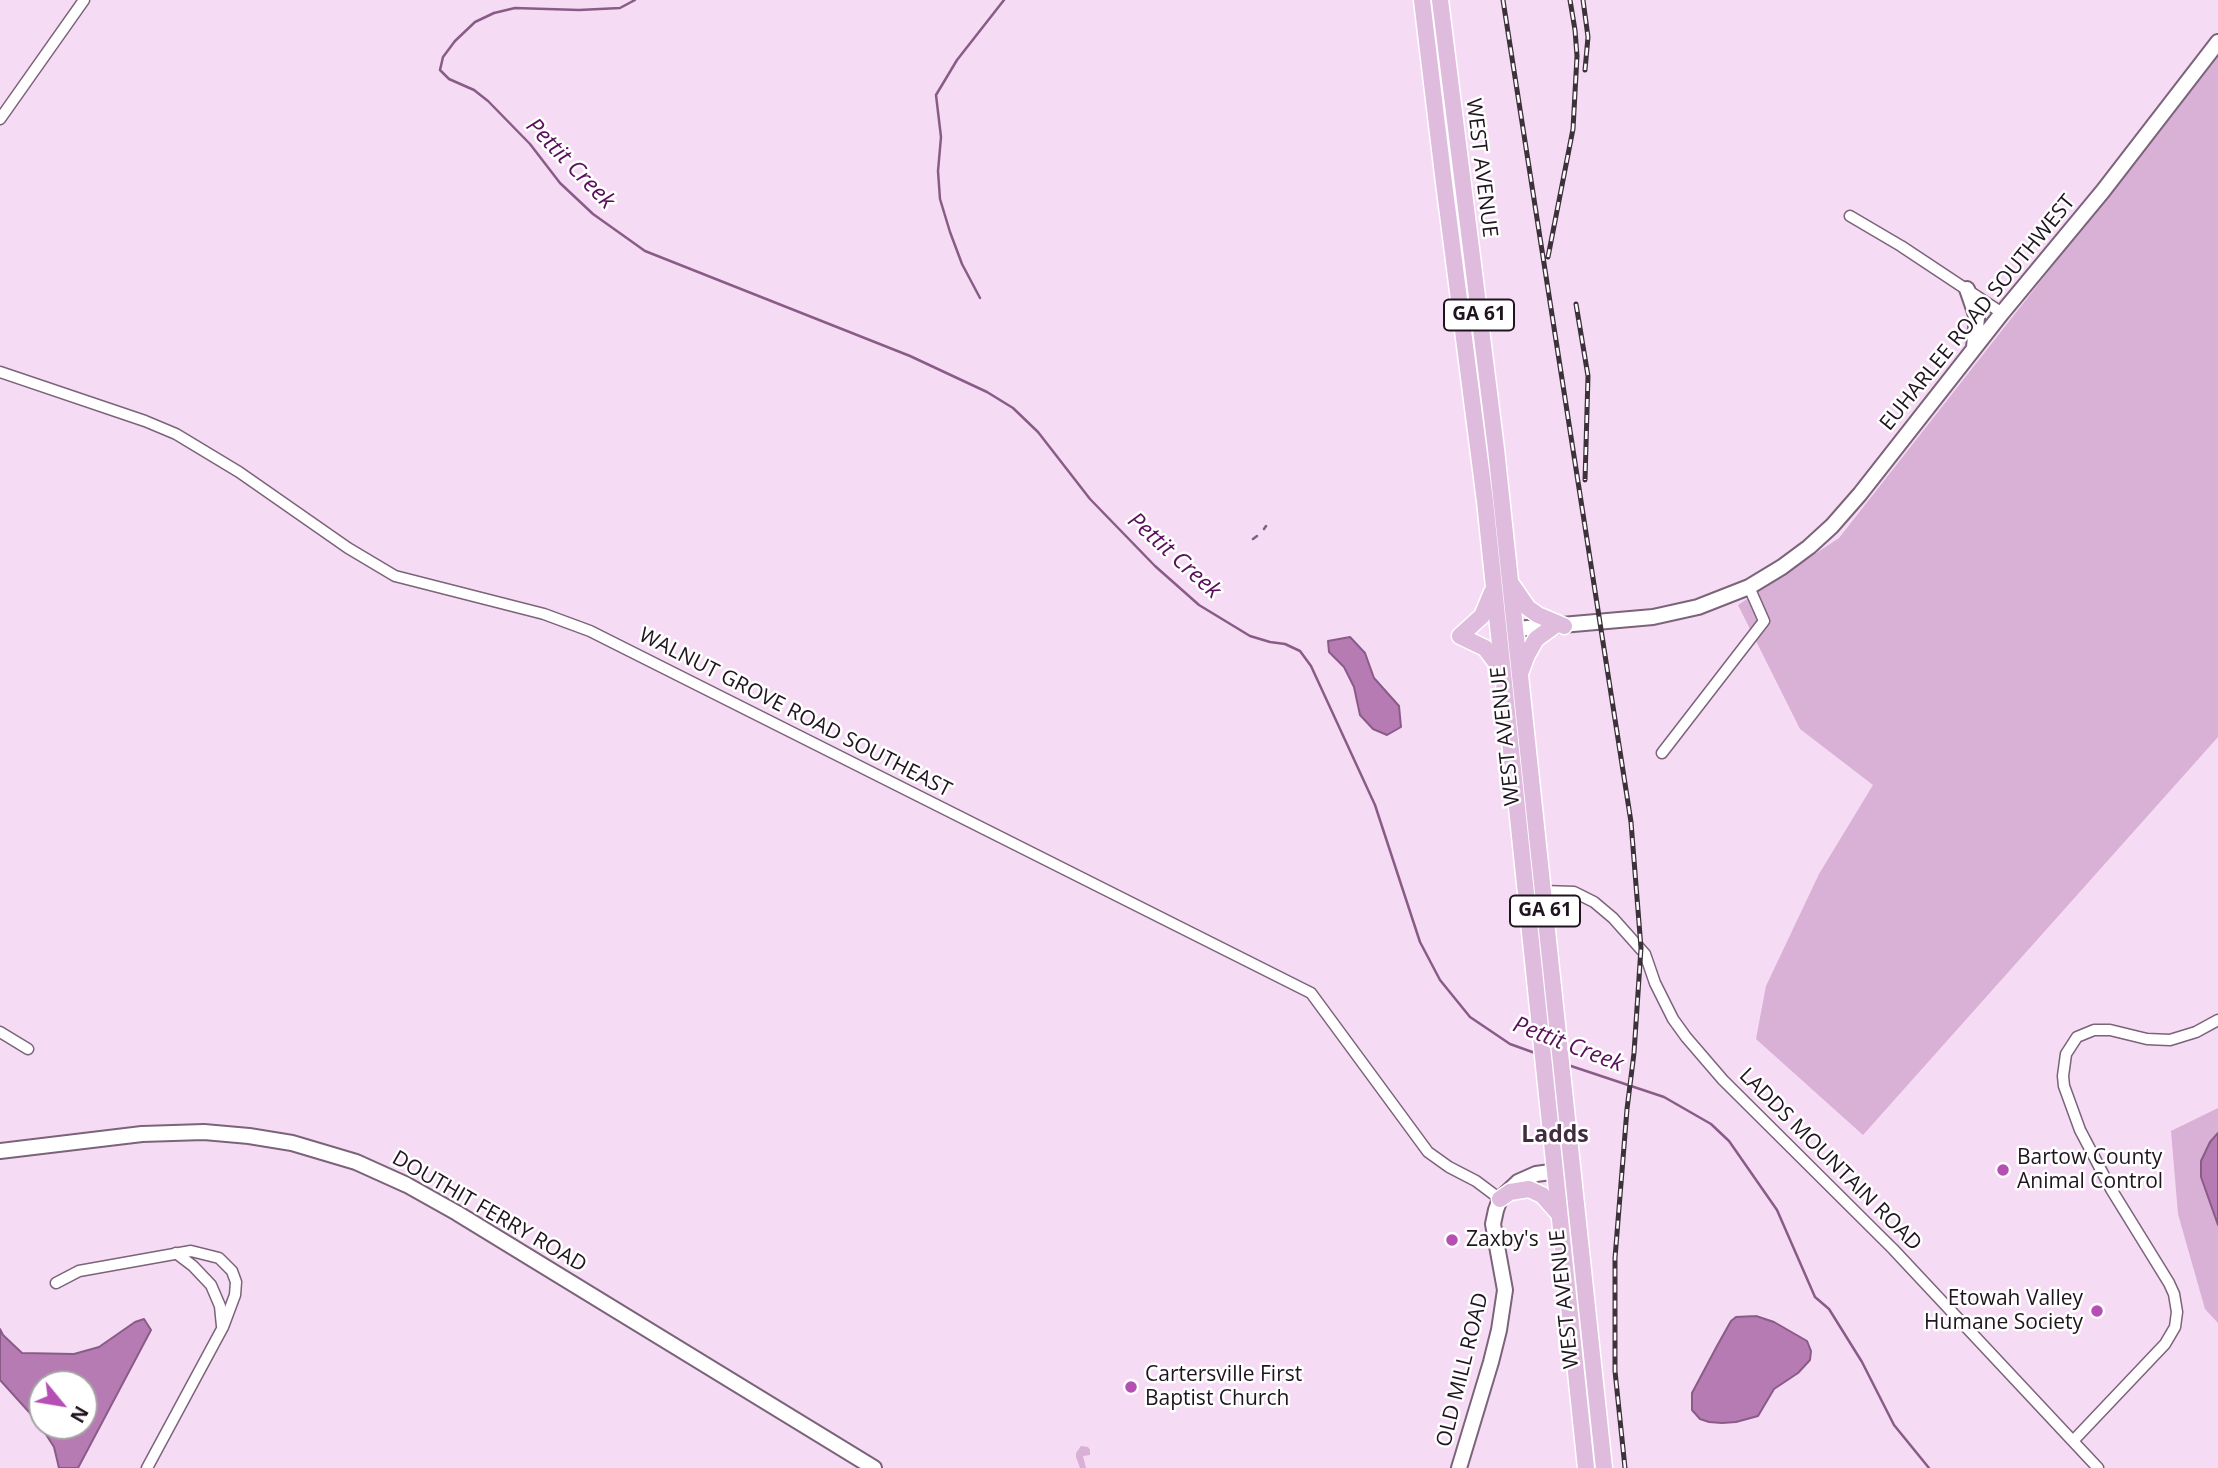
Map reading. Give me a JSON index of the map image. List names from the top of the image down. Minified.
{"streets":{"main road":["WEST AVENUE","GA 61"],"street":["EUHARLEE ROAD SOUTHWEST","WALNUT GROVE ROAD SOUTHEAST","LADDS MOUNTAIN ROAD","DOUTHIT FERRY ROAD","OLD MILL ROAD"]},"crossings":[["WEST AVENUE","EUHARLEE ROAD SOUTHWEST"],["WEST AVENUE","LADDS MOUNTAIN ROAD"],["WALNUT GROVE ROAD SOUTHEAST","OLD MILL ROAD"]],"districts":["Ladds"],"water":["Pettit Creek"],"places":["Bartow County Animal Control","Zaxby's","Etowah Valley Humane Society","Cartersville First Baptist Church"],"north":"bottom right"}
